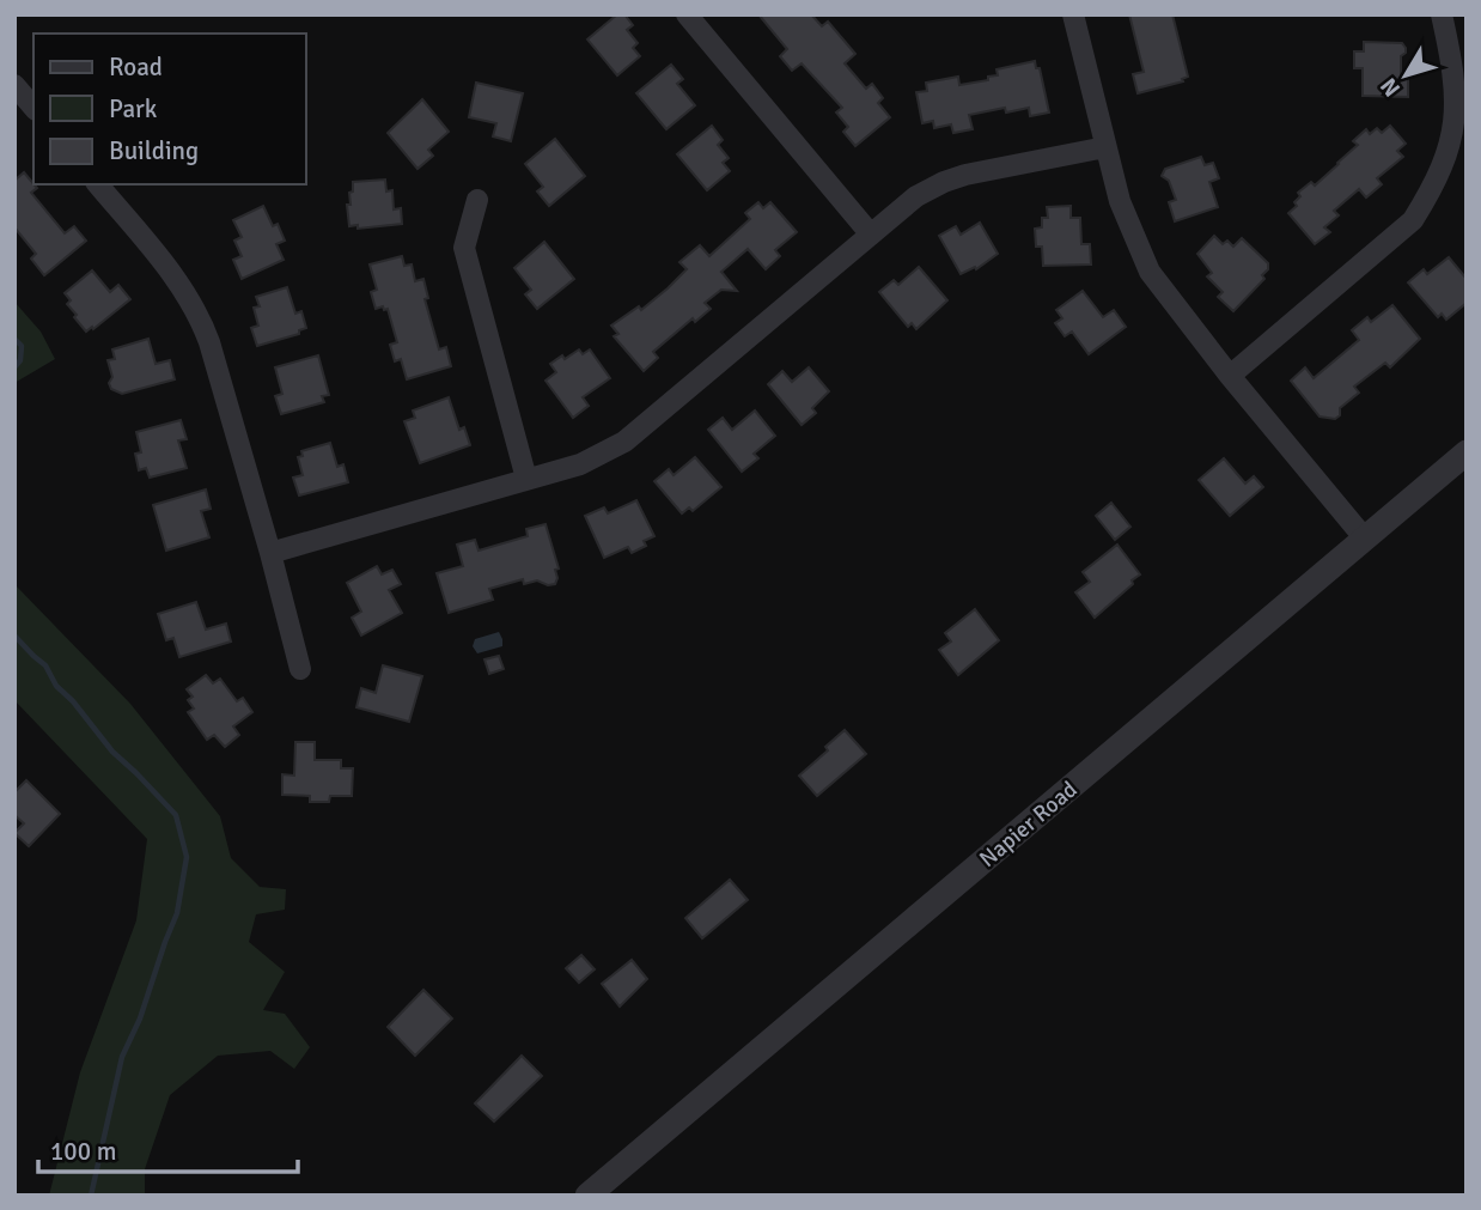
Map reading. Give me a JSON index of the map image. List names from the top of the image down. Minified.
{"streets":{"street":["Napier Road"]},"legend":["Road","Park","Building"],"scale_bar":"100 m","north":"bottom left"}
